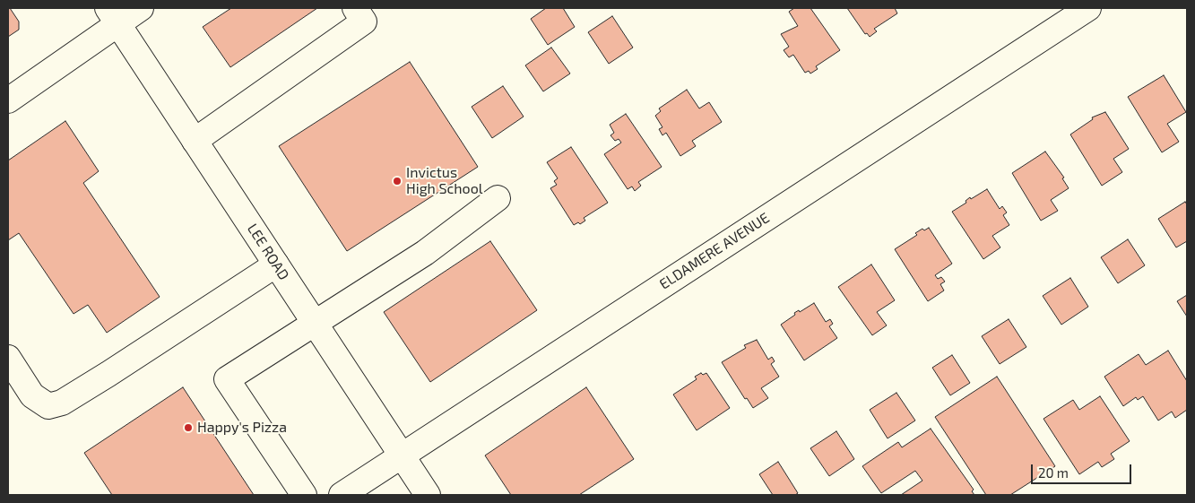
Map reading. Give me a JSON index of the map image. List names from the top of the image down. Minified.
{"streets":{"street":["ELDAMERE AVENUE","LEE ROAD"]},"crossings":[["ELDAMERE AVENUE","LEE ROAD"]],"places":["Invictus High School","Happy's Pizza"],"scale_bar":"20 m"}
